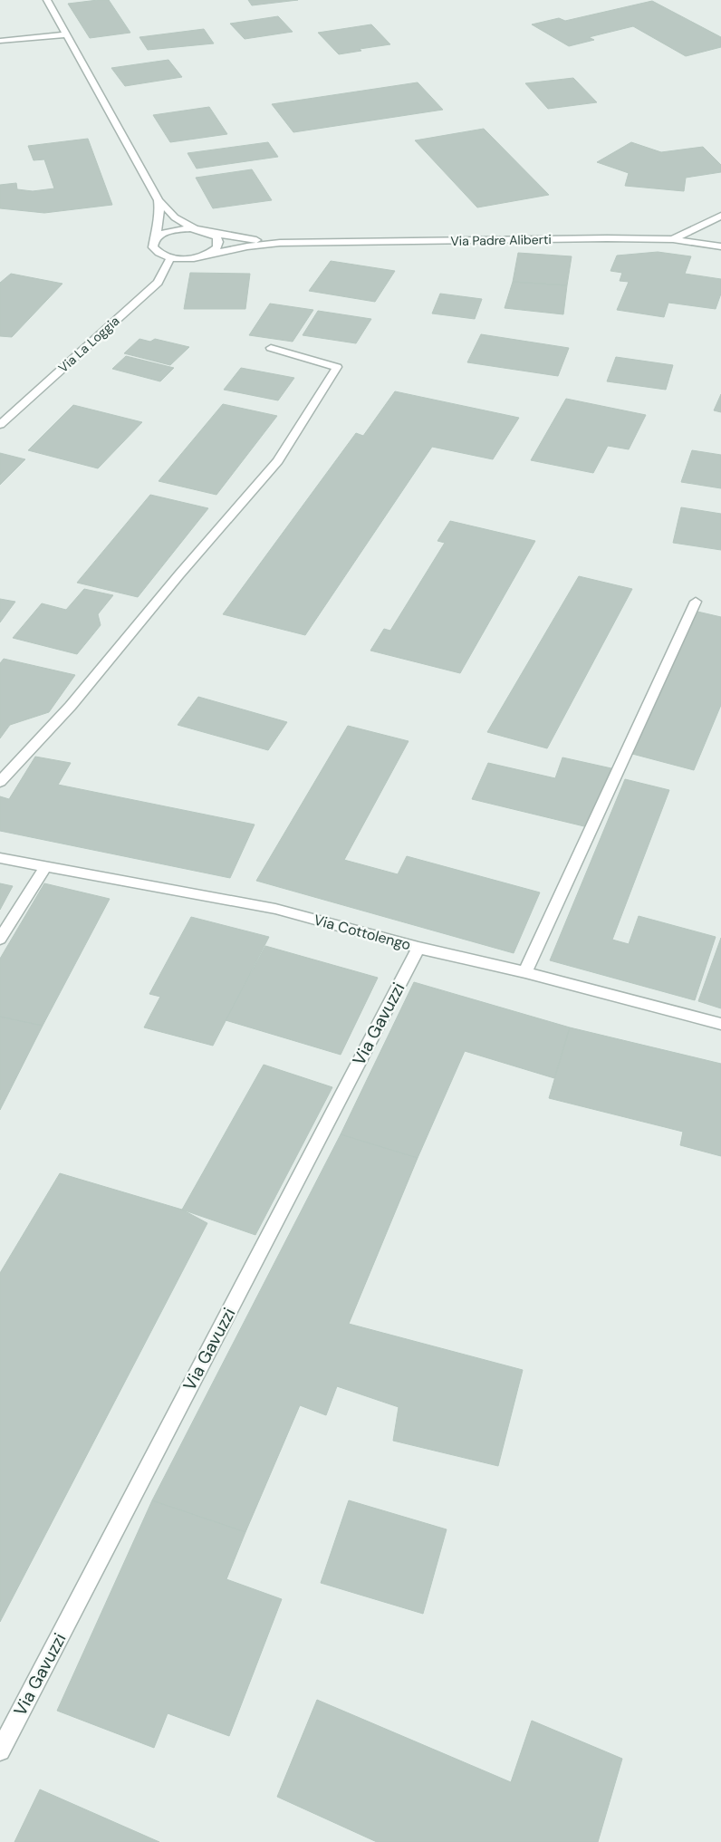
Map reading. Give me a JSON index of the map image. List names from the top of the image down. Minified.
{"streets":{"street":["Via Padre Aliberti","Via La Loggia","Via Cottolengo","Via Gavuzzi"]},"crossings":[["Via Padre Aliberti","Via La Loggia"],["Via Cottolengo","Via Gavuzzi"]]}
